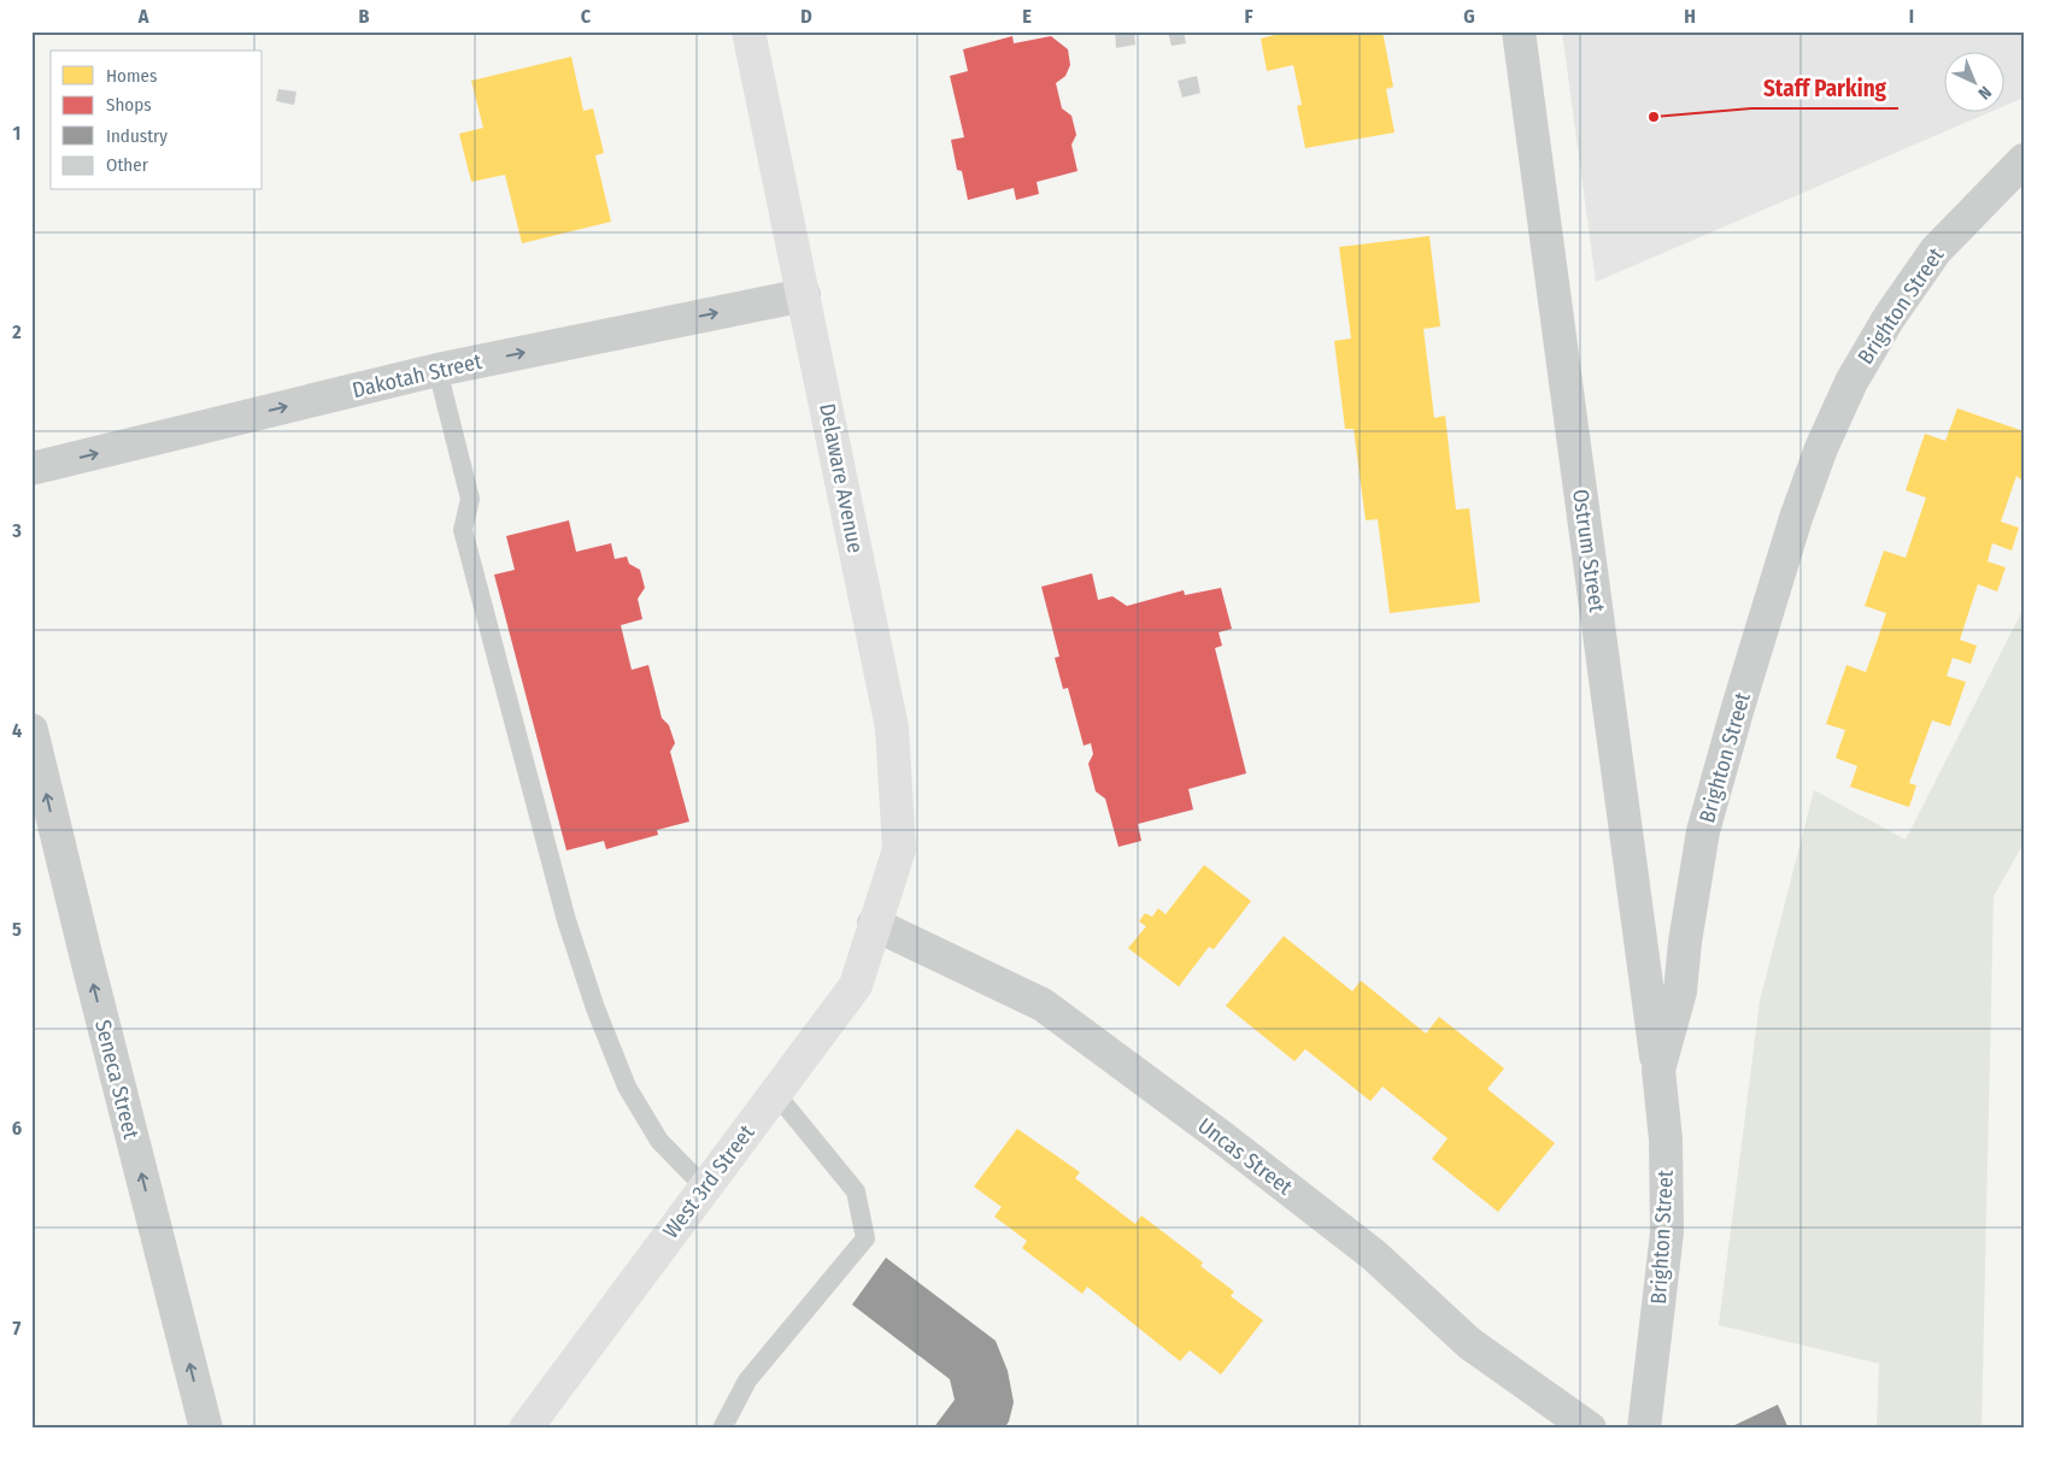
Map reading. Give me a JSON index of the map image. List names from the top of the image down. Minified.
{"streets":{"main road":["Delaware Avenue","West 3rd Street"],"street":["Brighton Street","Dakotah Street","Ostrum Street","Seneca Street","Uncas Street"]},"crossings":[["Brighton Street","Ostrum Street"],["Dakotah Street","Delaware Avenue"],["Delaware Avenue","Uncas Street"],["Delaware Avenue","West 3rd Street"],["Uncas Street","West 3rd Street"]],"one_way":["Dakotah Street","Seneca Street"],"places":["Staff Parking"],"legend":["Homes","Shops","Industry","Other"],"north":"bottom right","grid":{"columns":["A","B","C","D","E","F","G","H","I"],"rows":["1","2","3","4","5","6","7"]}}
